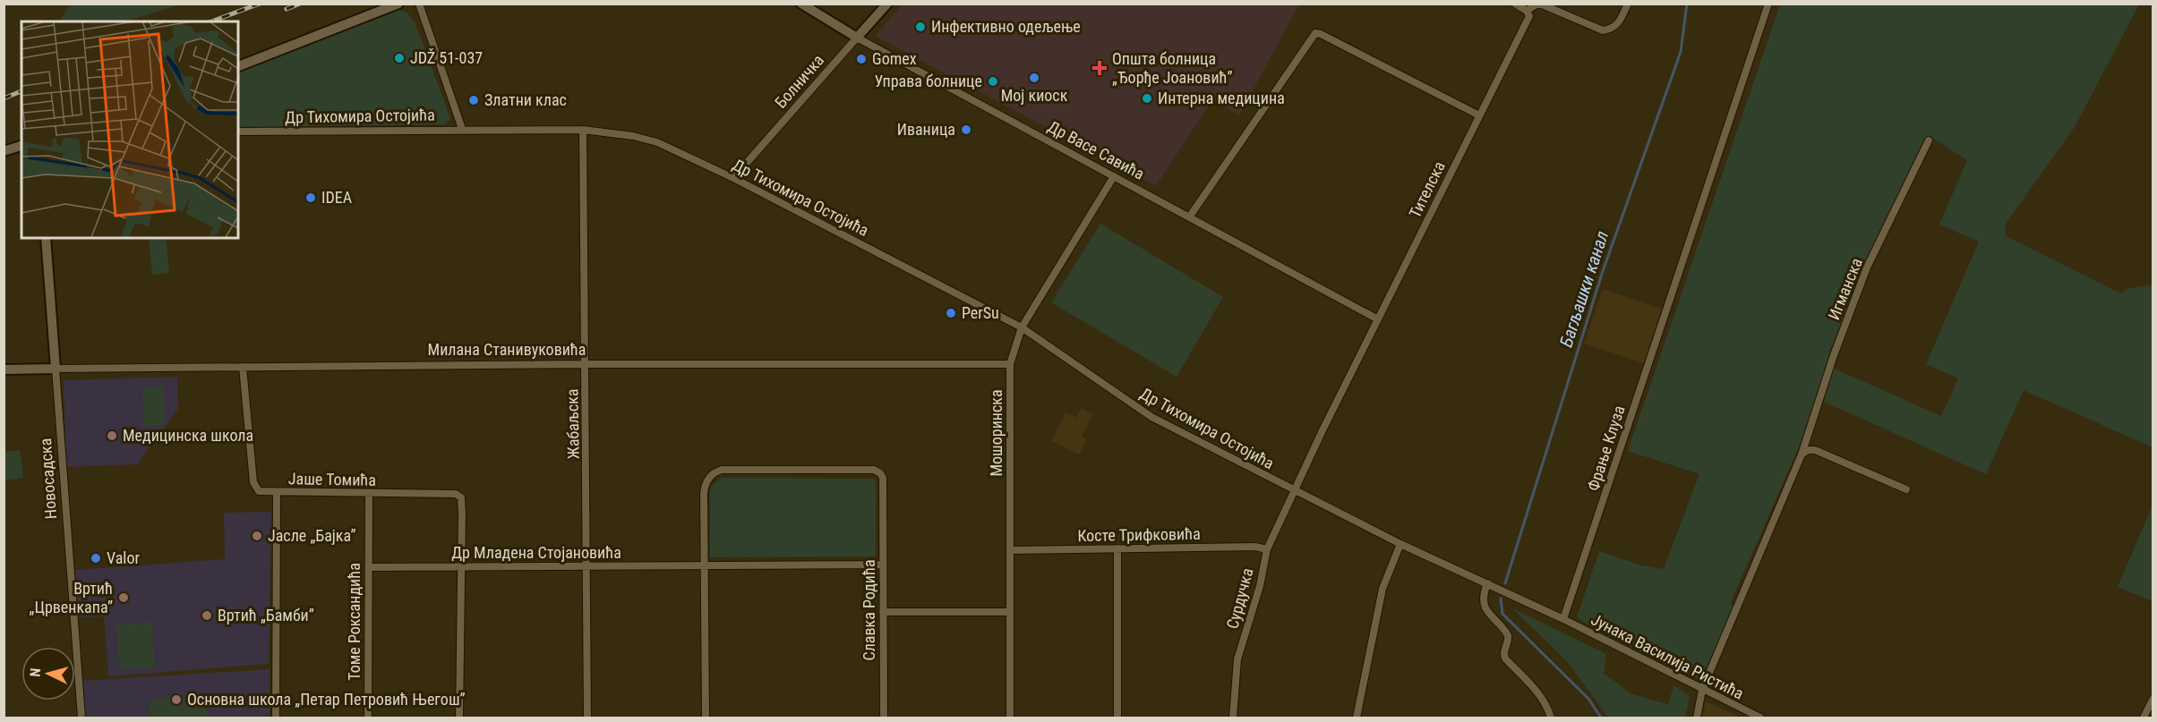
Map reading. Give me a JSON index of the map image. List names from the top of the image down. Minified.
{"streets":{"street":["Болничка","Др Тихомира Остојића","Др Васе Савића","Тителска","Игманска","Милана Станивуковића","Жабаљска","Мошоринска","Фрање Клуза","Новосадска","Јаше Томића","Косте Трифковића","Др Младена Стојановића","Сурдучка","Славка Родића","Томе Роксандића","Јунака Василија Ристића"]},"crossings":[["Болничка","Др Тихомира Остојића"],["Болничка","Др Васе Савића"],["Др Тихомира Остојића","Тителска"],["Др Тихомира Остојића","Жабаљска"],["Др Тихомира Остојића","Мошоринска"],["Др Тихомира Остојића","Сурдучка"],["Др Васе Савића","Тителска"],["Др Васе Савића","Мошоринска"],["Тителска","Сурдучка"],["Игманска","Јунака Василија Ристића"],["Милана Станивуковића","Жабаљска"],["Милана Станивуковића","Мошоринска"],["Милана Станивуковића","Новосадска"],["Милана Станивуковића","Јаше Томића"],["Жабаљска","Др Младена Стојановића"],["Мошоринска","Косте Трифковића"],["Фрање Клуза","Јунака Василија Ристића"],["Јаше Томића","Др Младена Стојановића"],["Јаше Томића","Томе Роксандића"],["Косте Трифковића","Сурдучка"],["Др Младена Стојановића","Славка Родића"],["Др Младена Стојановића","Томе Роксандића"]],"water":["Багљашки канал"],"places":{"other":["Инфективно одељење","JDŽ 51-037","Gomex","Мој киоск","Управа болнице","Интерна медицина","Златни клас","Иваница","IDEA","PerSu","Медицинска школа","Јасле „Бајка”","Valor","Вртић „Црвенкапа”","Вртић „Бамби”","Основна школа „Петар Петровић Његош”"],"health":["Општа болница „Ђорђе Јоановић”"]},"north":"left"}
